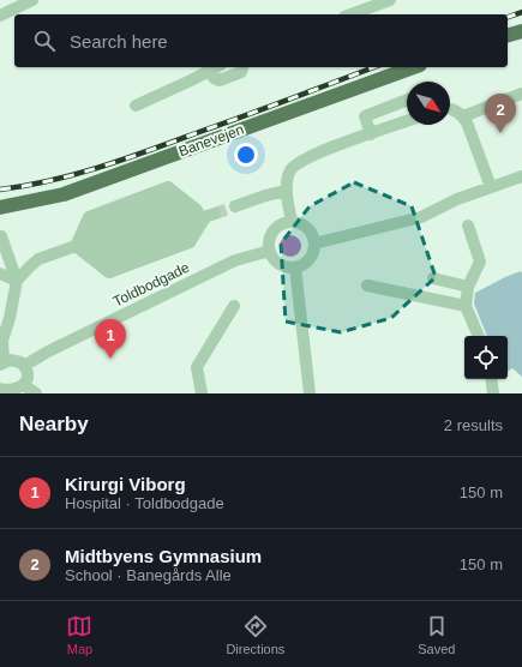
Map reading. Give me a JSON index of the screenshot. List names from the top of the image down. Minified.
{"streets":{"main road":["Banevejen"],"street":["Toldbodgade"]},"north":"bottom right","page":{"search":"Search here","pins":["2","1"],"heading":["Nearby","2 results"],"list":[{"mark":"1","name":"Kirurgi Viborg","note":"Hospital · Toldbodgade","value":"150 m"},{"mark":"2","name":"Midtbyens Gymnasium","note":"School · Banegårds Alle","value":"150 m"}],"nav":["Map","Directions","Saved"]}}
